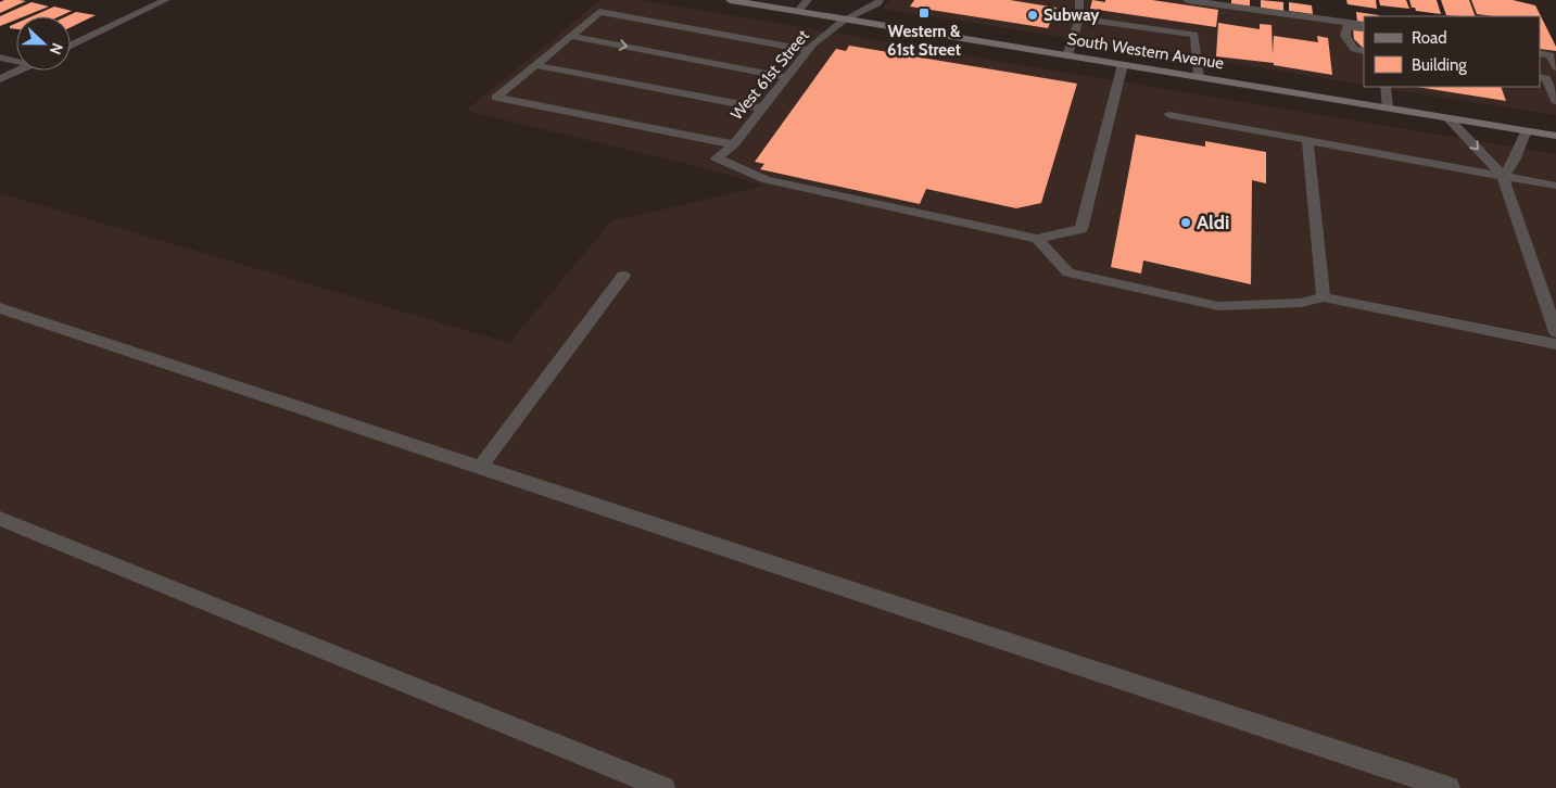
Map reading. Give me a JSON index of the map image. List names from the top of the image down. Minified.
{"streets":{"main road":["South Western Avenue"],"street":["West 61st Street"]},"crossings":[["South Western Avenue","West 61st Street"]],"places":{"transit":["Western & 61st Street"],"other":["Subway","Aldi"]},"legend":["Road","Building"],"north":"right"}
